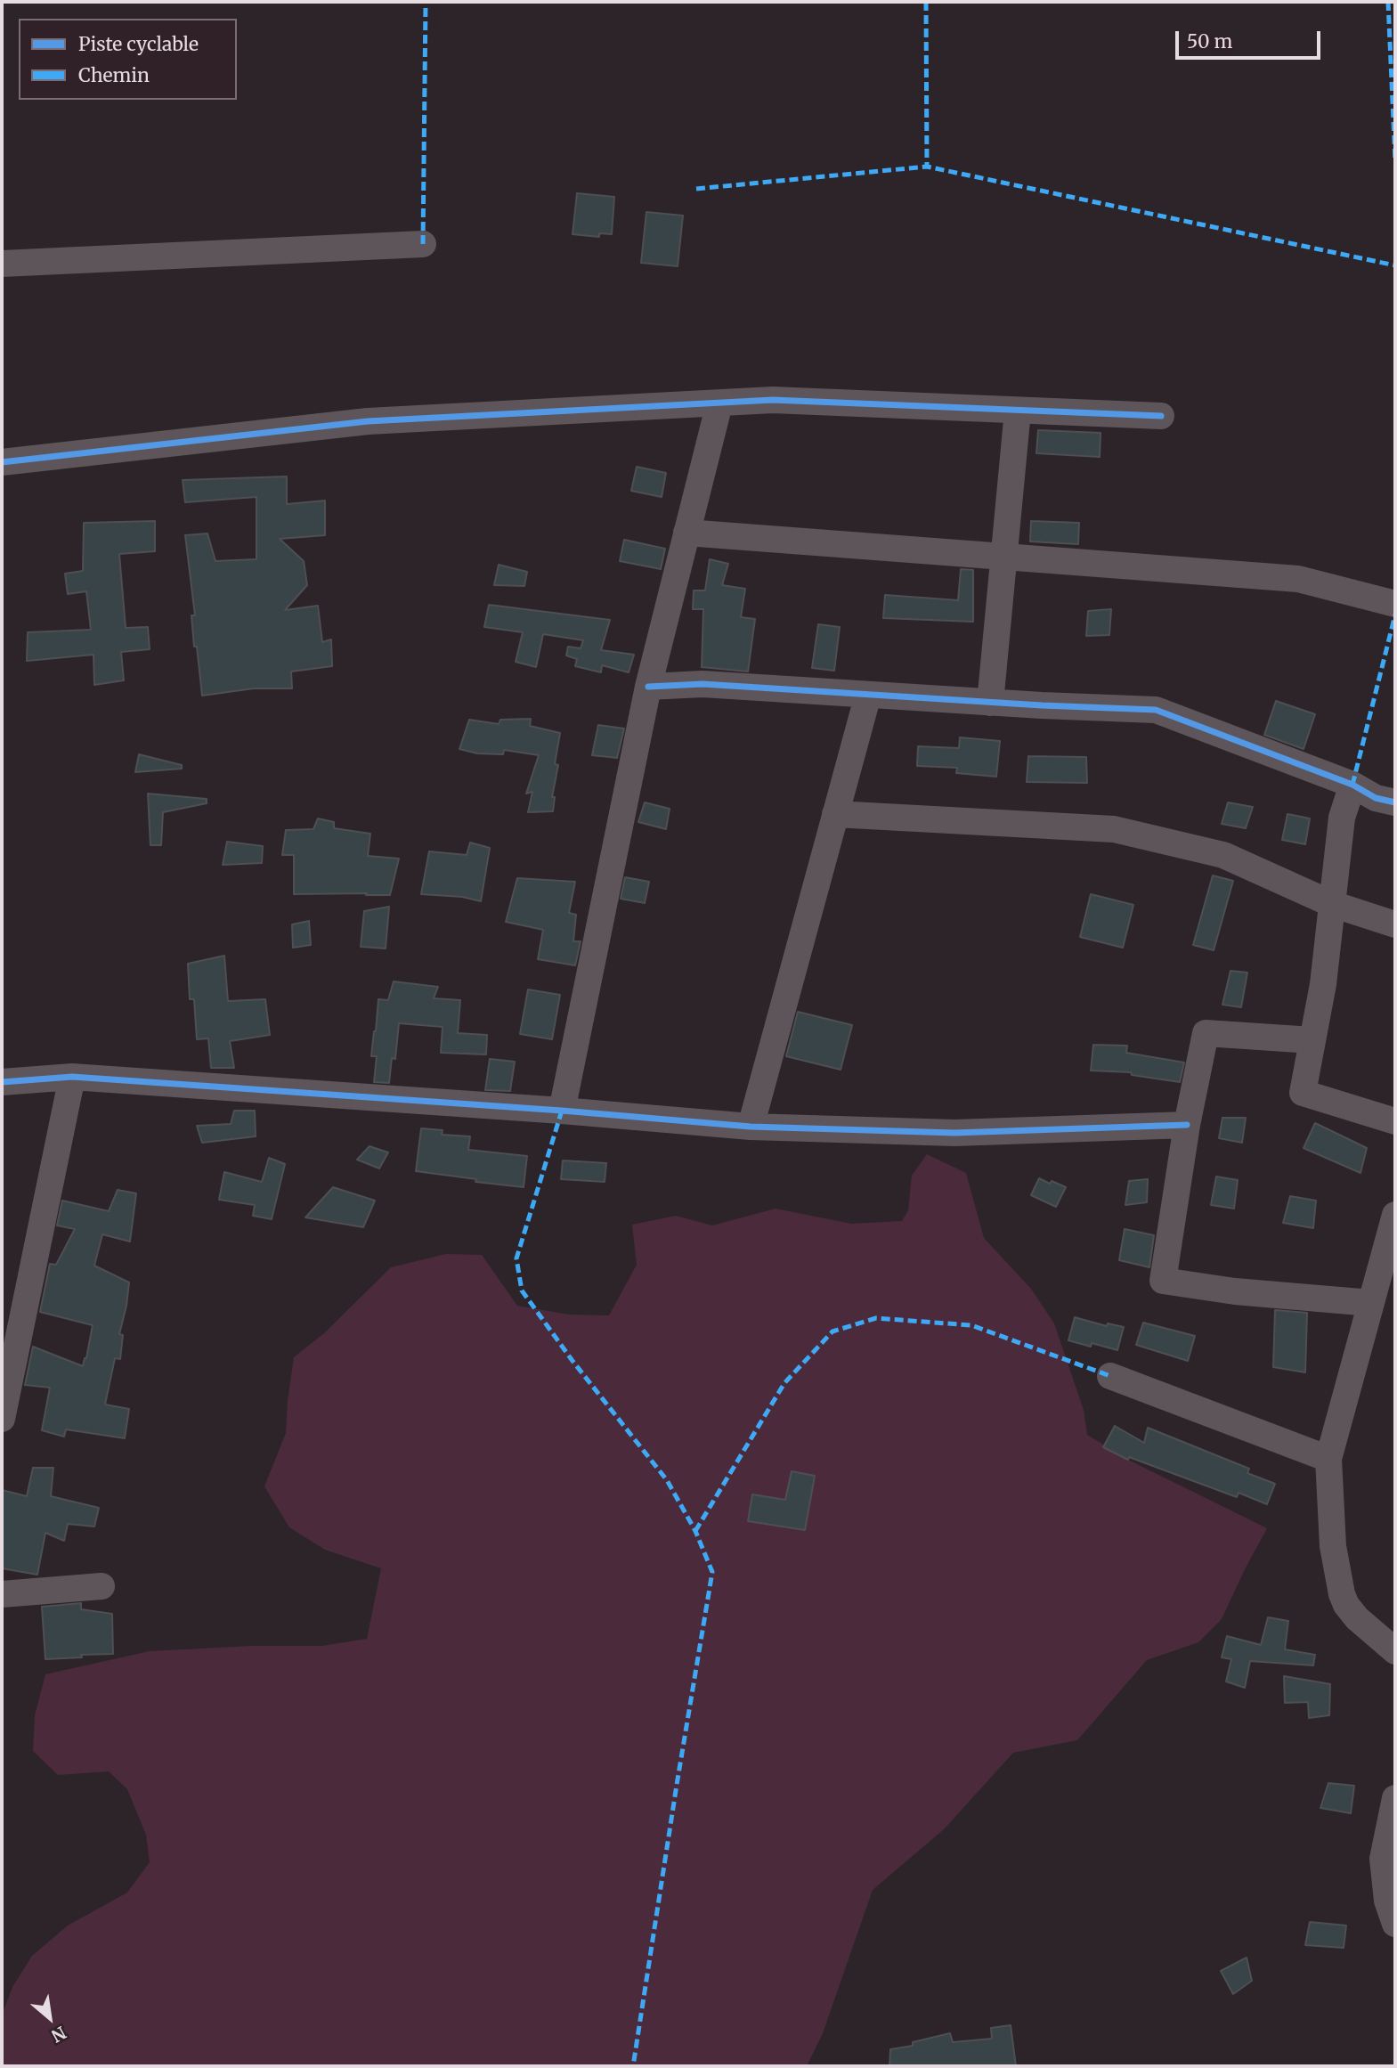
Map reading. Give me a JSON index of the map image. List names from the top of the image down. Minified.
{"legend":["Piste cyclable","Chemin"],"scale_bar":"50 m","north":"bottom right"}
